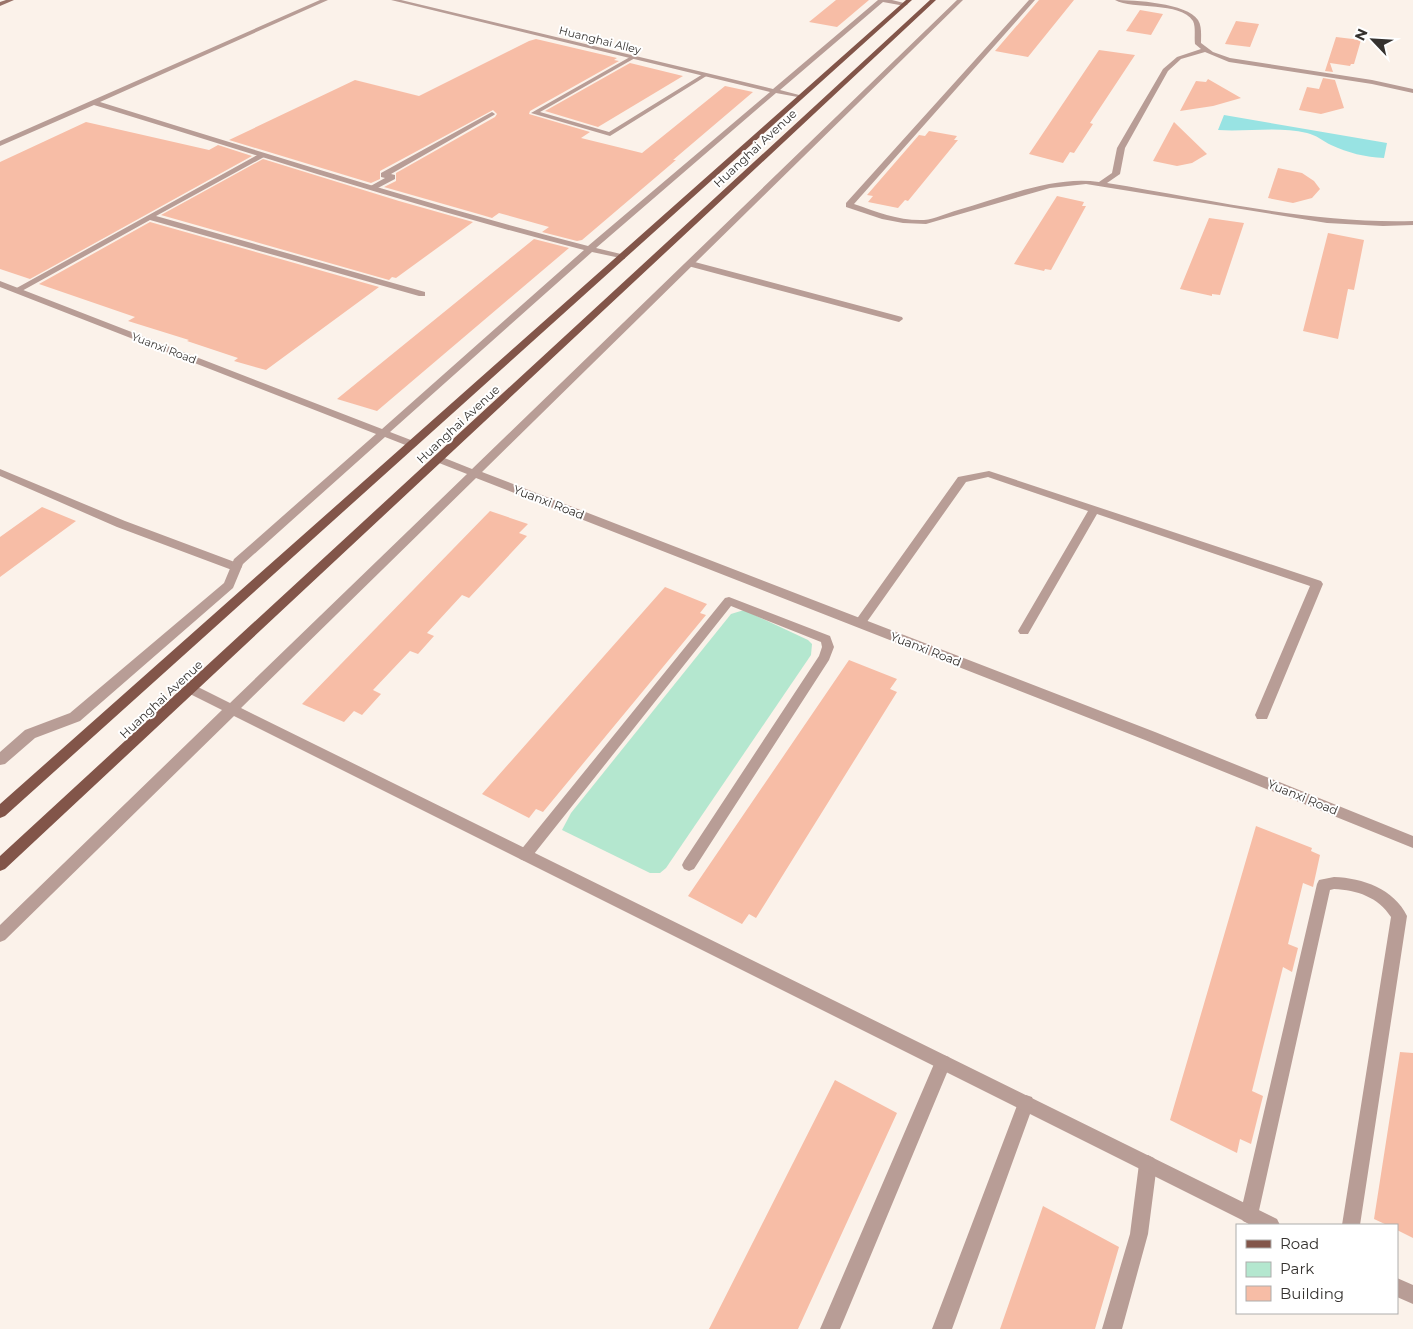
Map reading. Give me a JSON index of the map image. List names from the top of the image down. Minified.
{"streets":{"main road":["Huanghai Avenue"],"street":["Huanghai Alley","Yuanxi Road"]},"crossings":[["Huanghai Alley","Huanghai Avenue"],["Huanghai Avenue","Yuanxi Road"]],"legend":["Road","Park","Building"],"north":"top left"}
